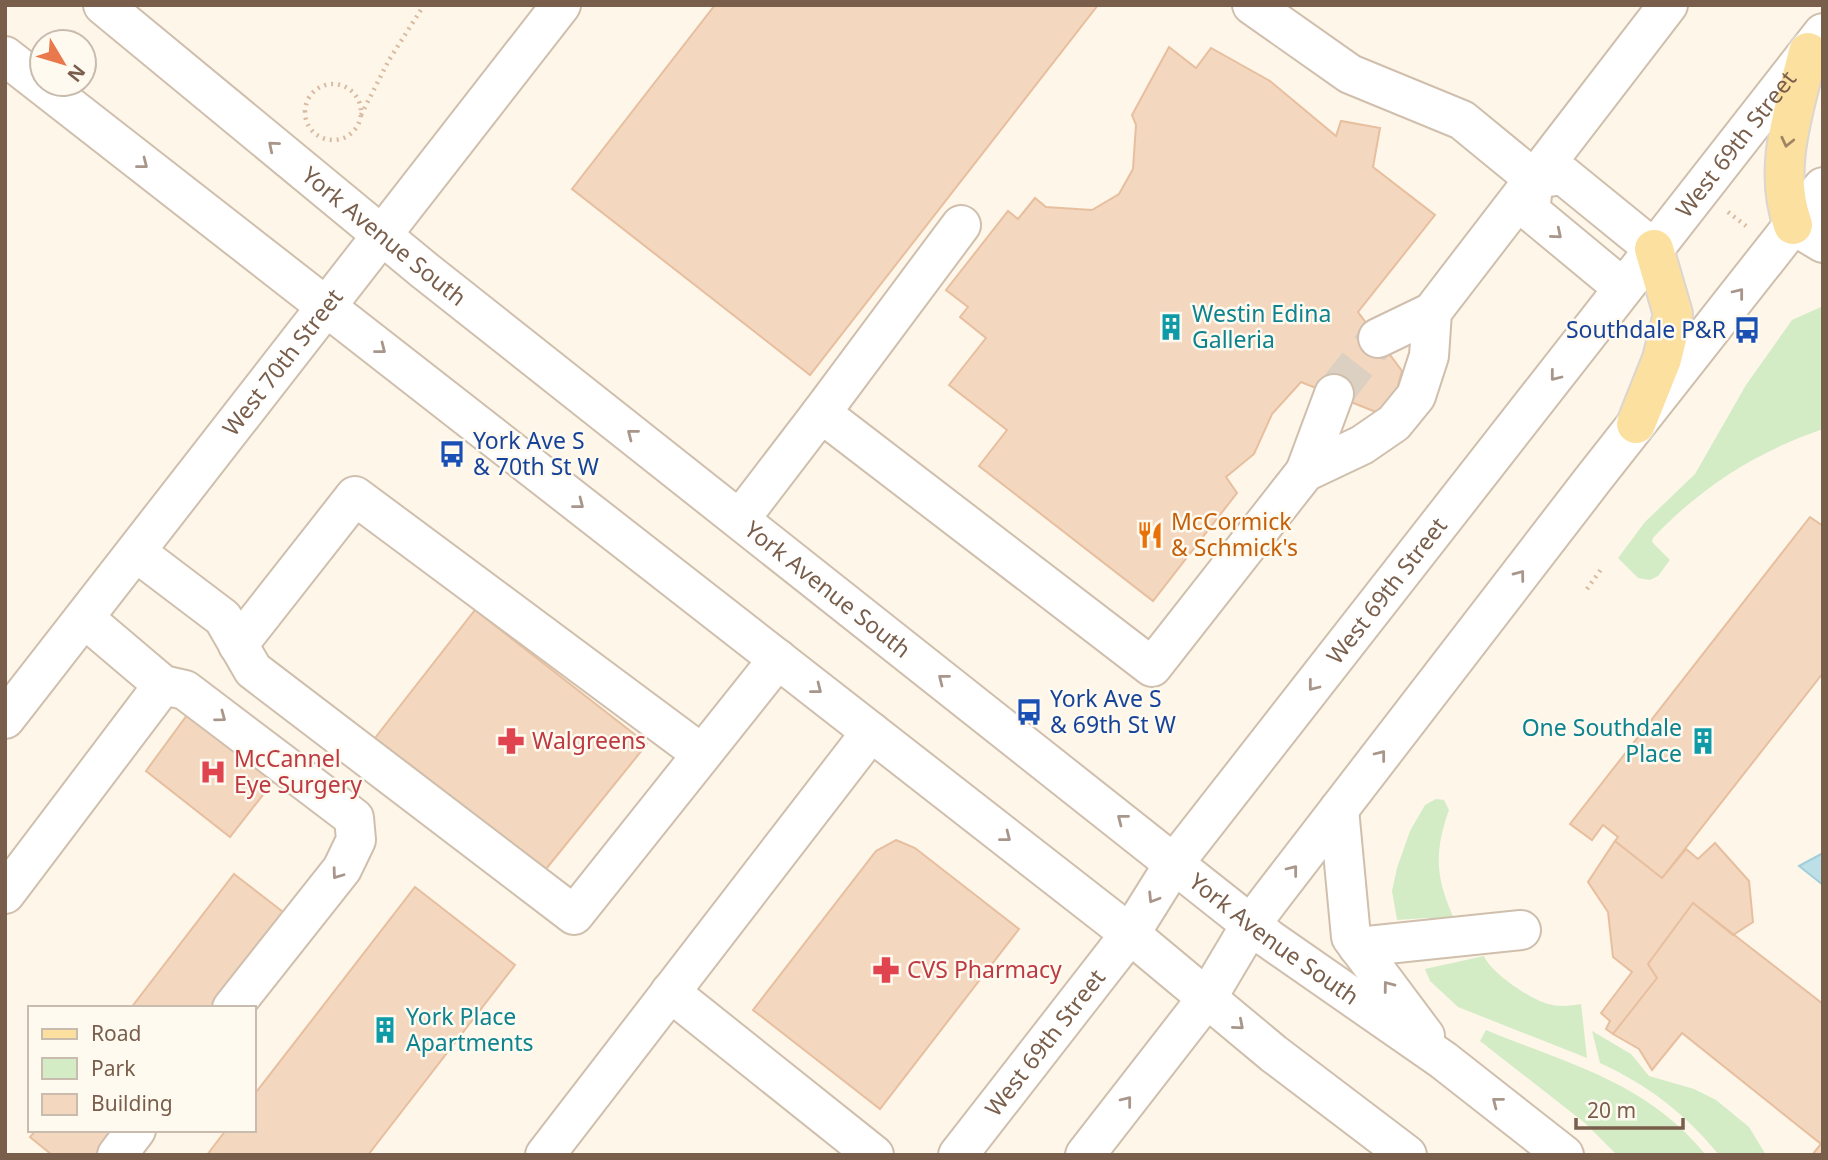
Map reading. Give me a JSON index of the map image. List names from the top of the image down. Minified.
{"streets":{"street":["West 69th Street","York Avenue South","West 70th Street"]},"crossings":[["West 69th Street","York Avenue South"],["York Avenue South","West 70th Street"]],"places":{"building":["Westin Edina Galleria","One Southdale Place","York Place Apartments"],"bus stop":["Southdale P&R","York Ave S & 70th St W","York Ave S & 69th St W"],"restaurant":["McCormick & Schmick's"],"pharmacy":["Walgreens","CVS Pharmacy"],"hospital":["McCannel Eye Surgery"]},"legend":["Road","Park","Building"],"scale_bar":"20 m","north":"bottom right"}
